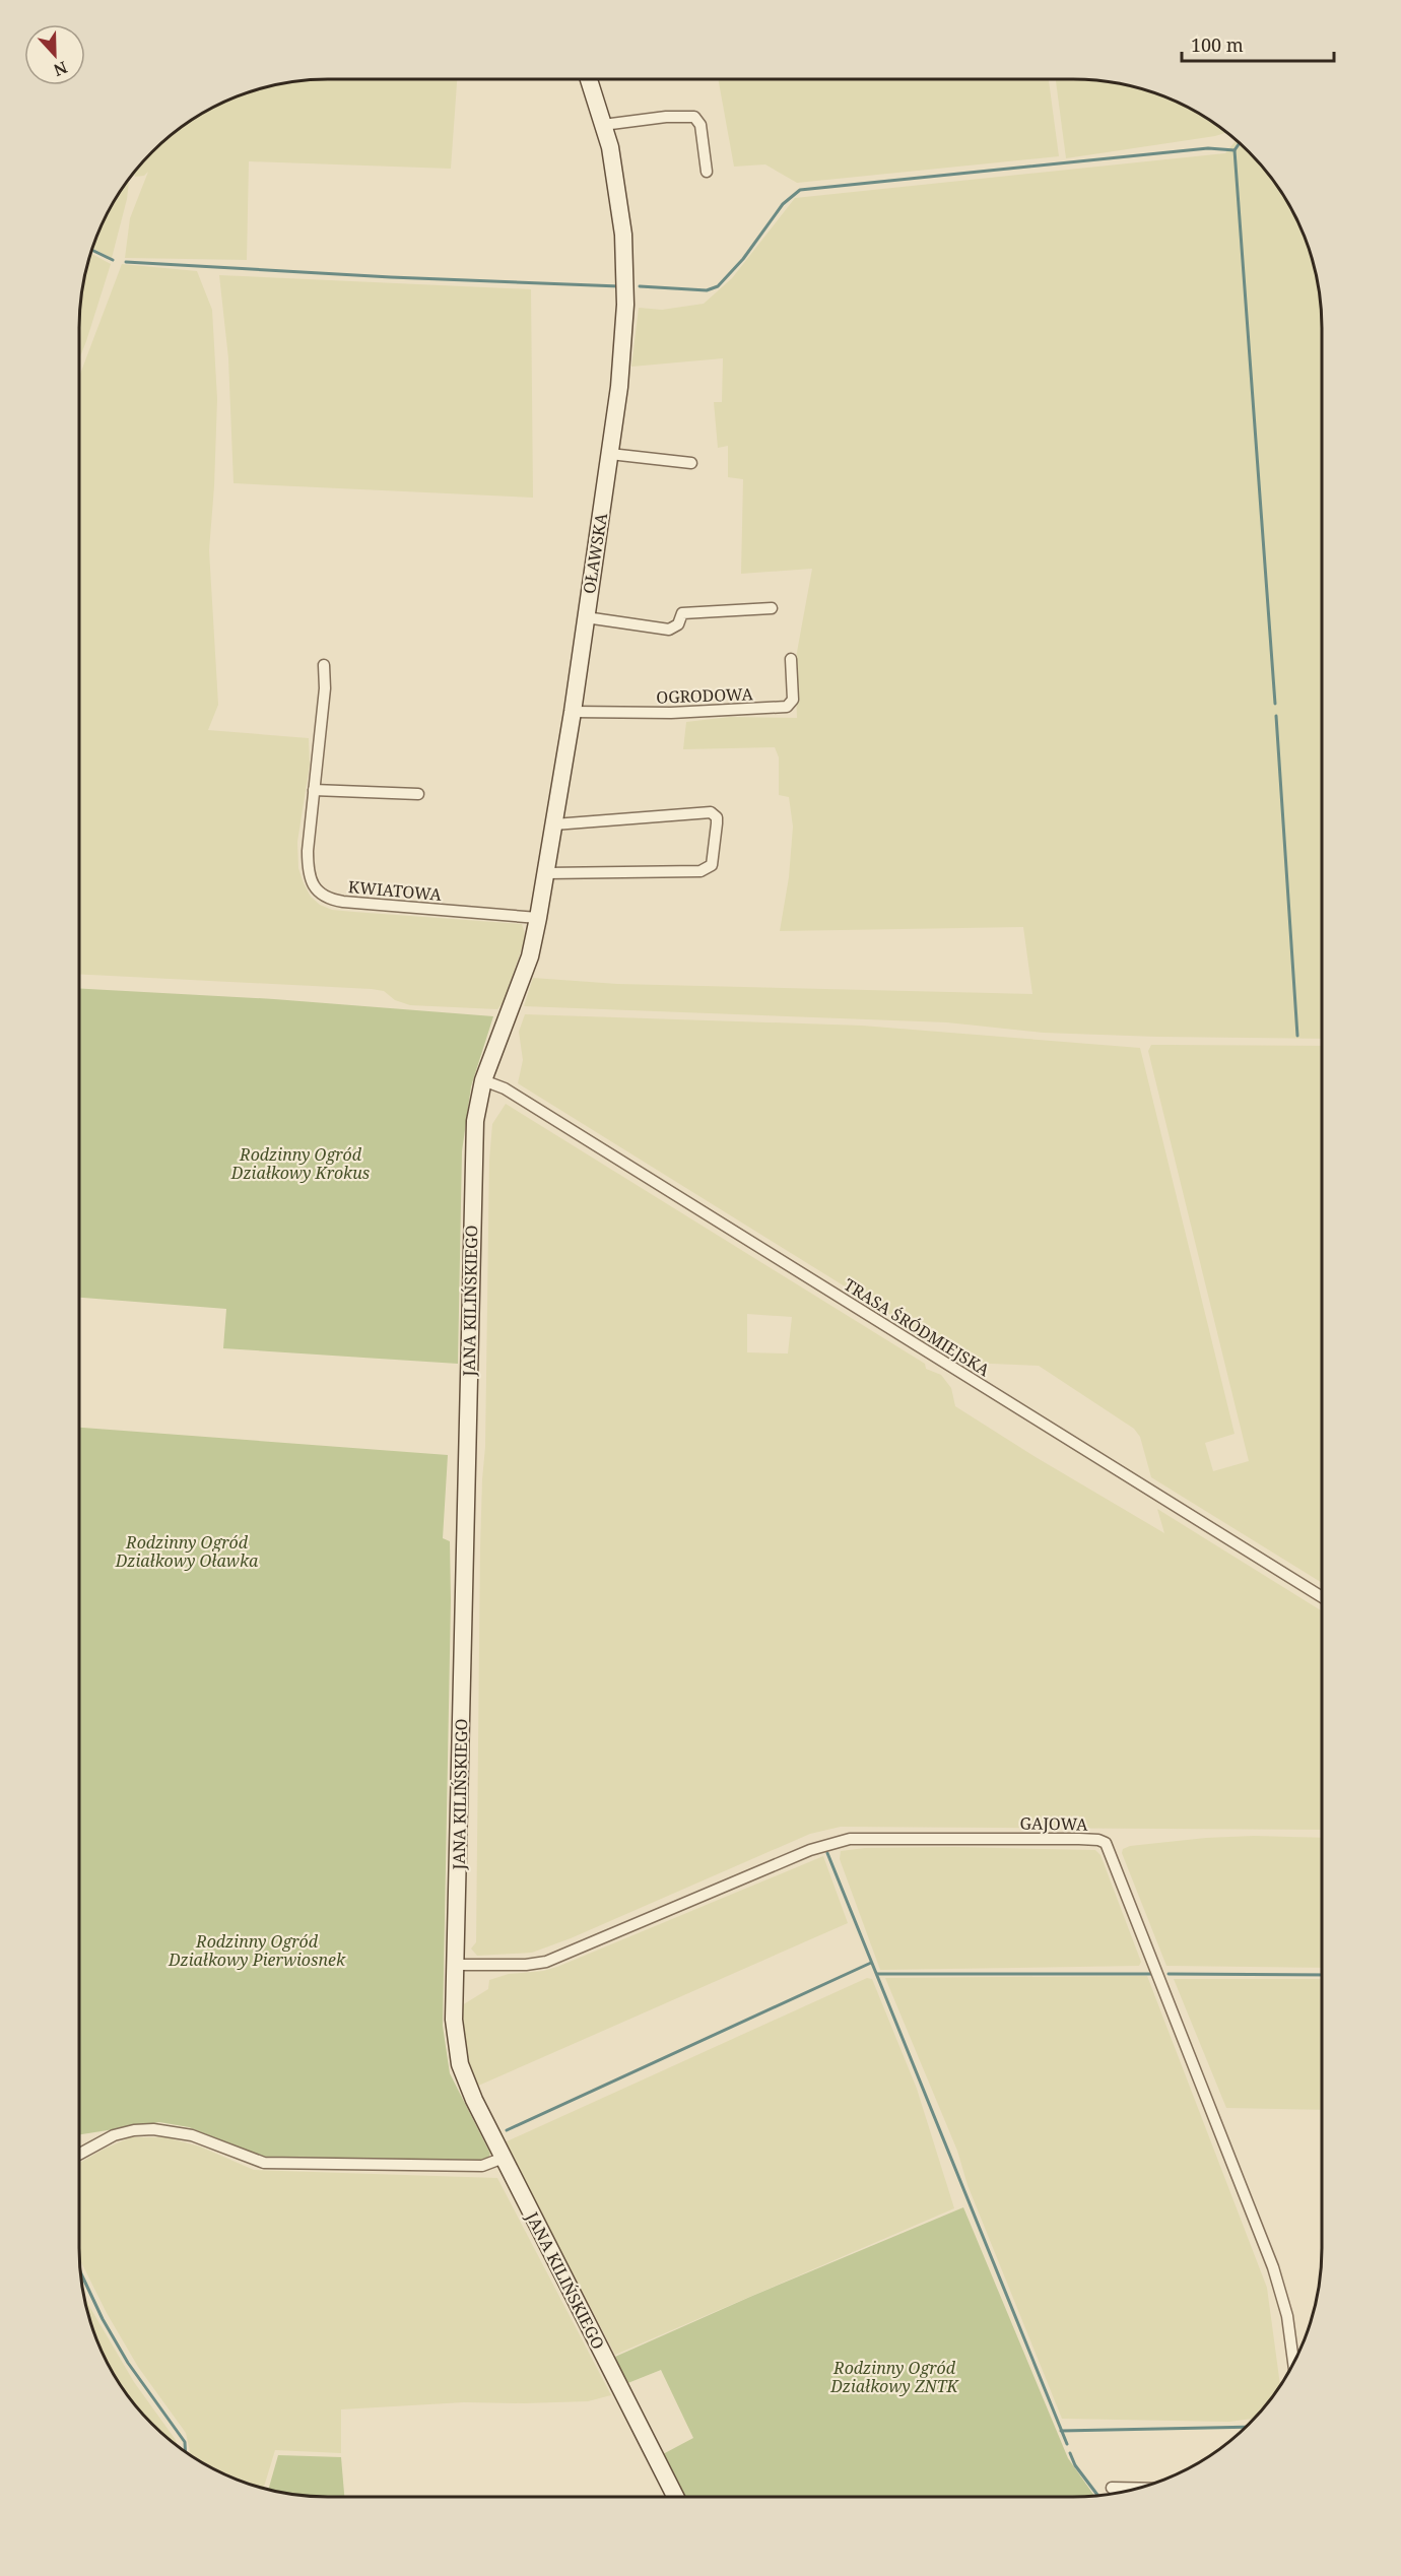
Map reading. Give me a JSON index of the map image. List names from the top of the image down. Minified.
{"streets":{"street":["OŁAWSKA","OGRODOWA","KWIATOWA","JANA KILIŃSKIEGO","TRASA ŚRÓDMIEJSKA","GAJOWA"]},"crossings":[["OŁAWSKA","OGRODOWA"],["OŁAWSKA","KWIATOWA"],["OŁAWSKA","JANA KILIŃSKIEGO"],["JANA KILIŃSKIEGO","TRASA ŚRÓDMIEJSKA"],["JANA KILIŃSKIEGO","GAJOWA"]],"parks":["Rodzinny Ogród Działkowy Krokus","Rodzinny Ogród Działkowy Oławka","Rodzinny Ogród Działkowy Pierwiosnek","Rodzinny Ogród Działkowy ZNTK"],"scale_bar":"100 m","north":"bottom"}
